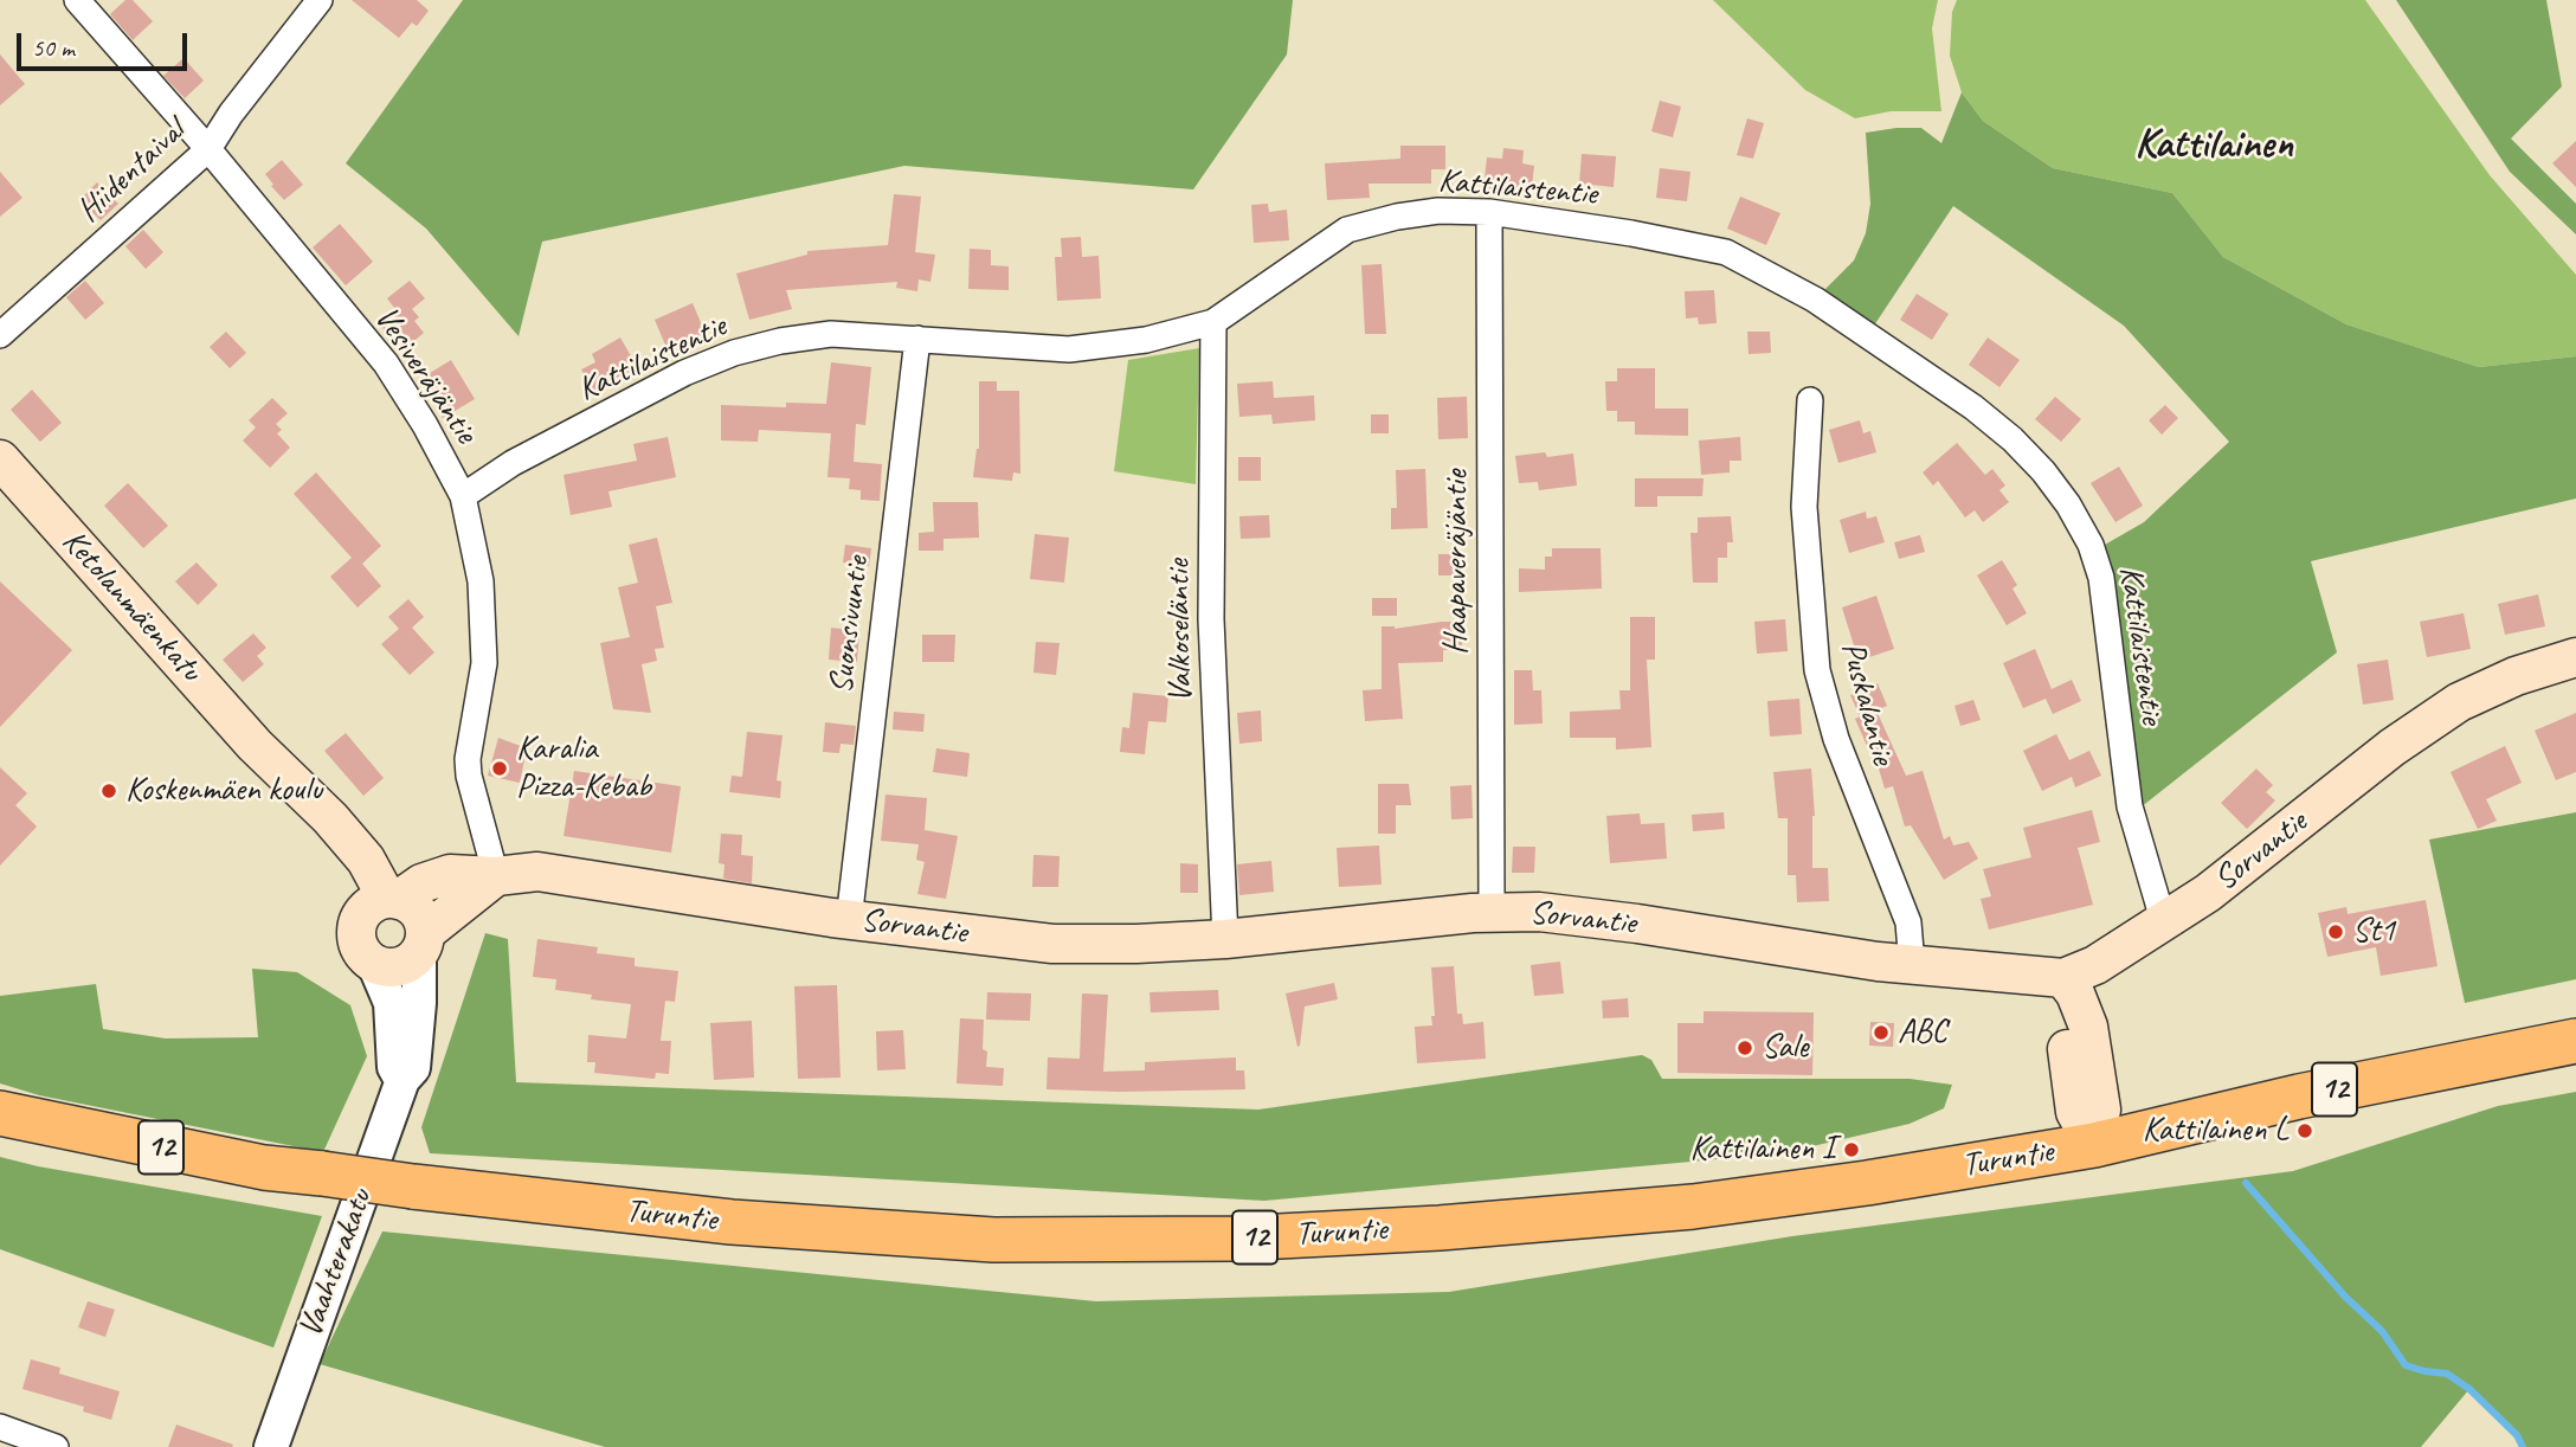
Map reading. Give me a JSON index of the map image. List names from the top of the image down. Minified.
{"streets":{"highway":["12","Turuntie"],"main road":["Ketolanmäenkatu","Sorvantie"],"street":["Hiidentaival","Kattilaistentie","Vesiveräjäntie","Haapaveräjäntie","Suonsivuntie","Valkoseläntie","Puskalantie","Vaahterakatu"]},"crossings":[["Hiidentaival","Vesiveräjäntie"],["Kattilaistentie","Vesiveräjäntie"],["Kattilaistentie","Haapaveräjäntie"],["Kattilaistentie","Suonsivuntie"],["Kattilaistentie","Valkoseläntie"],["Kattilaistentie","Sorvantie"],["Vesiveräjäntie","Sorvantie"],["Haapaveräjäntie","Sorvantie"],["Ketolanmäenkatu","Sorvantie"],["Ketolanmäenkatu","Vaahterakatu"],["Suonsivuntie","Sorvantie"],["Valkoseläntie","Sorvantie"],["Puskalantie","Sorvantie"],["Sorvantie","Vaahterakatu"]],"districts":["Kattilainen"],"places":["Karalia Pizza-Kebab","Koskenmäen koulu","St1","ABC","Sale","Kattilainen L","Kattilainen I"],"scale_bar":"50 m"}
